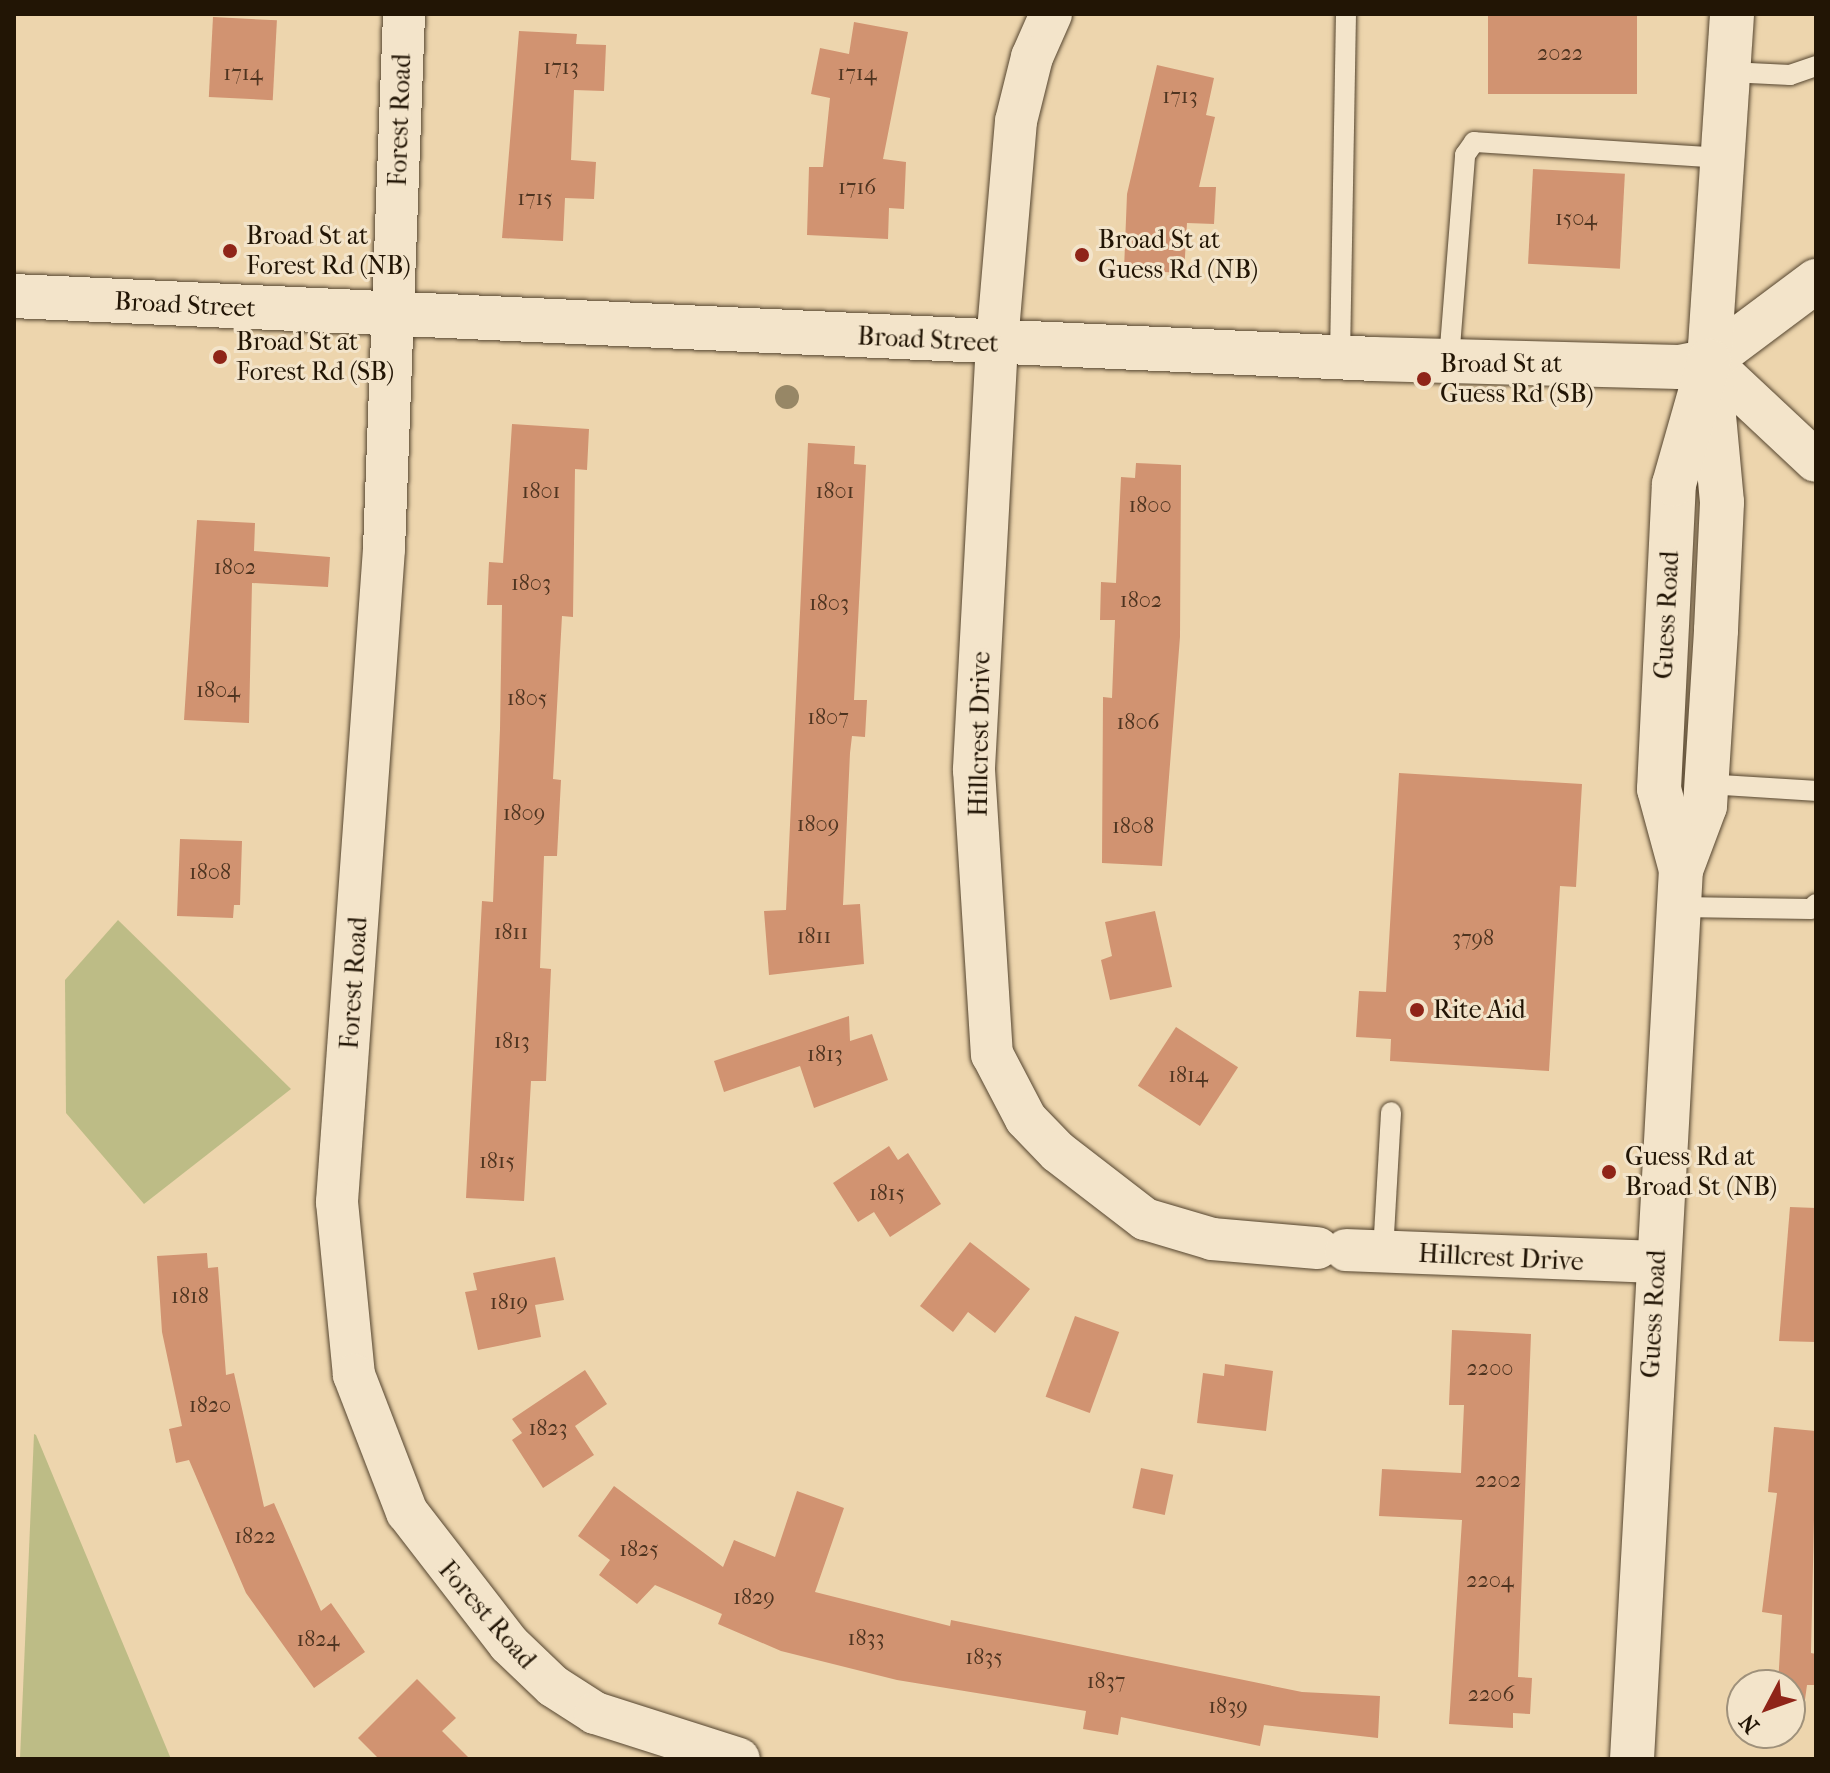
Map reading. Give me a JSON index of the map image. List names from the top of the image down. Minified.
{"streets":{"main road":["Broad Street","Guess Road"],"street":["Forest Road","Hillcrest Drive"]},"crossings":[["Forest Road","Broad Street"],["Broad Street","Guess Road"],["Broad Street","Hillcrest Drive"],["Guess Road","Hillcrest Drive"]],"places":["Broad St at Forest Rd (NB)","Broad St at Guess Rd (NB)","Broad St at Forest Rd (SB)","Broad St at Guess Rd (SB)","Rite Aid","Guess Rd at Broad St (NB)"],"house_numbers":["2022","1713","1714","1714","1713","1716","1715","1504","1801","1801","1800","1802","1803","1802","1803","1804","1805","1807","1806","1809","1809","1808","1808","1811","1811","3798","1813","1813","1814","1815","1815","1818","1819","2200","1820","1823","2202","1822","1825","2204","1829","1833","1824","1835","1837","2206","1839"],"north":"bottom left"}
